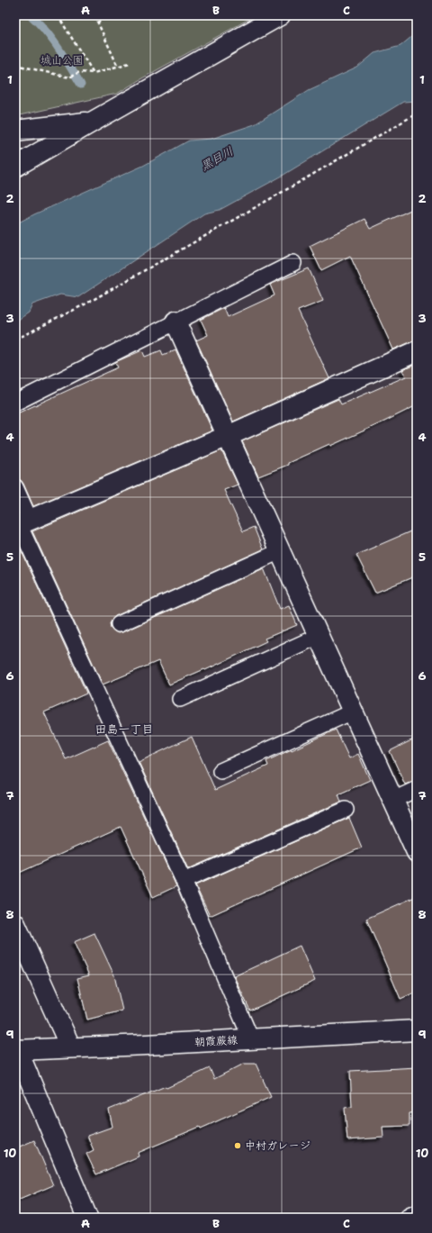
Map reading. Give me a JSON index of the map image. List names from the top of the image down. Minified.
{"streets":{"street":["朝霞蕨線"]},"districts":["田島一丁目"],"water":["黒目川"],"parks":["城山公園"],"places":["中村ガレージ"],"grid":{"columns":["A","B","C"],"rows":["1","2","3","4","5","6","7","8","9","10"]}}
